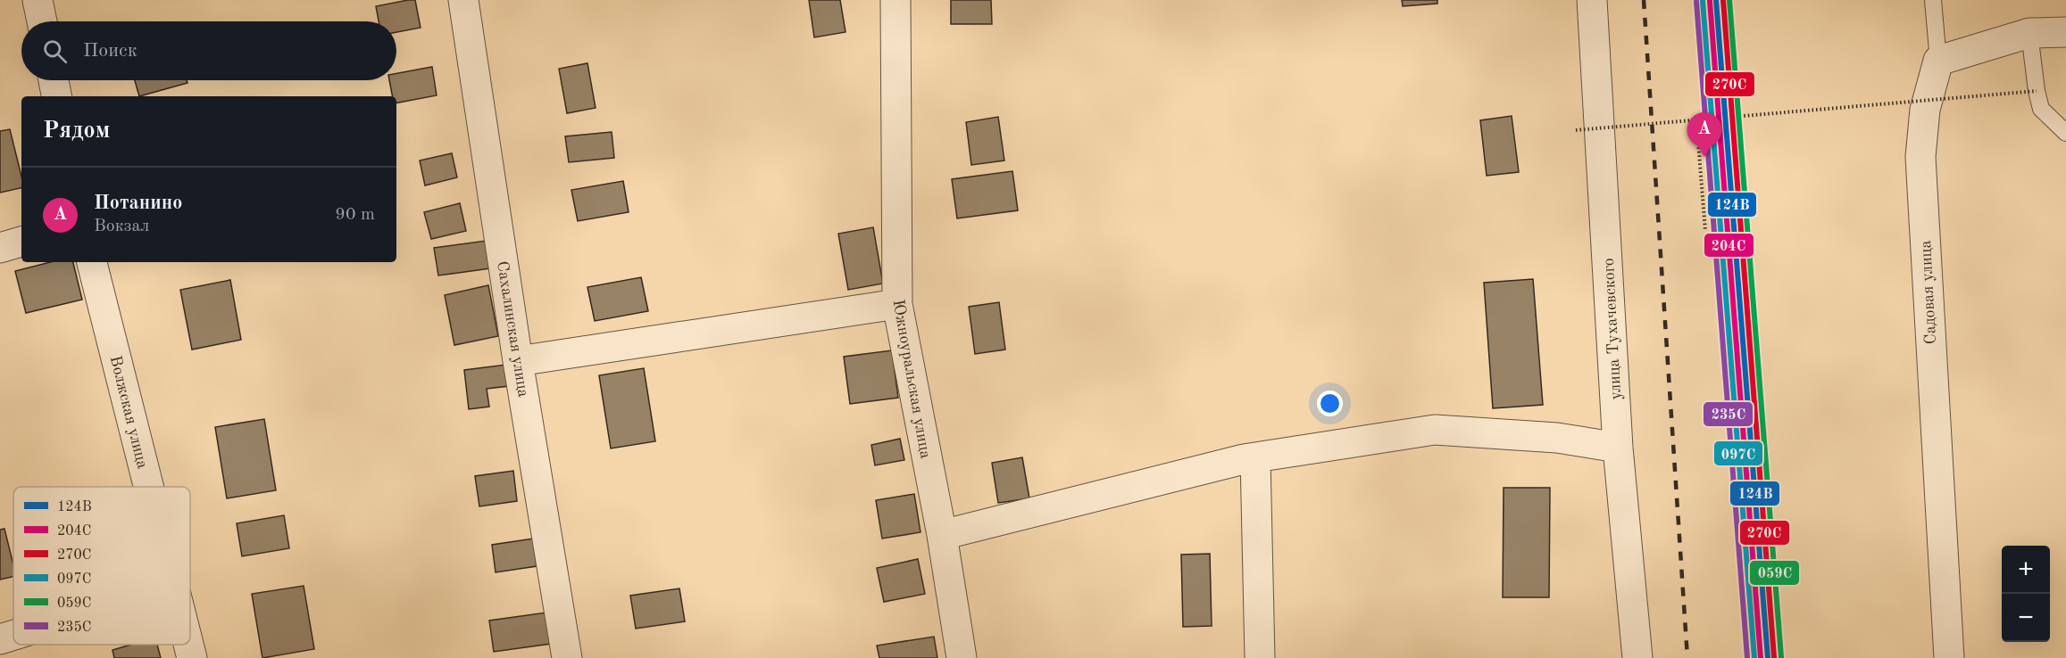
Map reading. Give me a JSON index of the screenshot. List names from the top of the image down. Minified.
{"streets":{"street":["Садовая улица","Сахалинская улица","улица Тухачевского","Южноуральская улица","Волжская улица"]},"lines":["transit line 124В","transit line 270С","transit line 059С","transit line 204С","transit line 097С","transit line 235С"],"legend":["124В","204С","270С","097С","059С","235С"],"page":{"search":"Поиск","heading":"Рядом","pins":"A","list":[{"mark":"A","name":"Потанино","note":"Вокзал","value":"90 m"}],"map_buttons":["+","−"]}}
